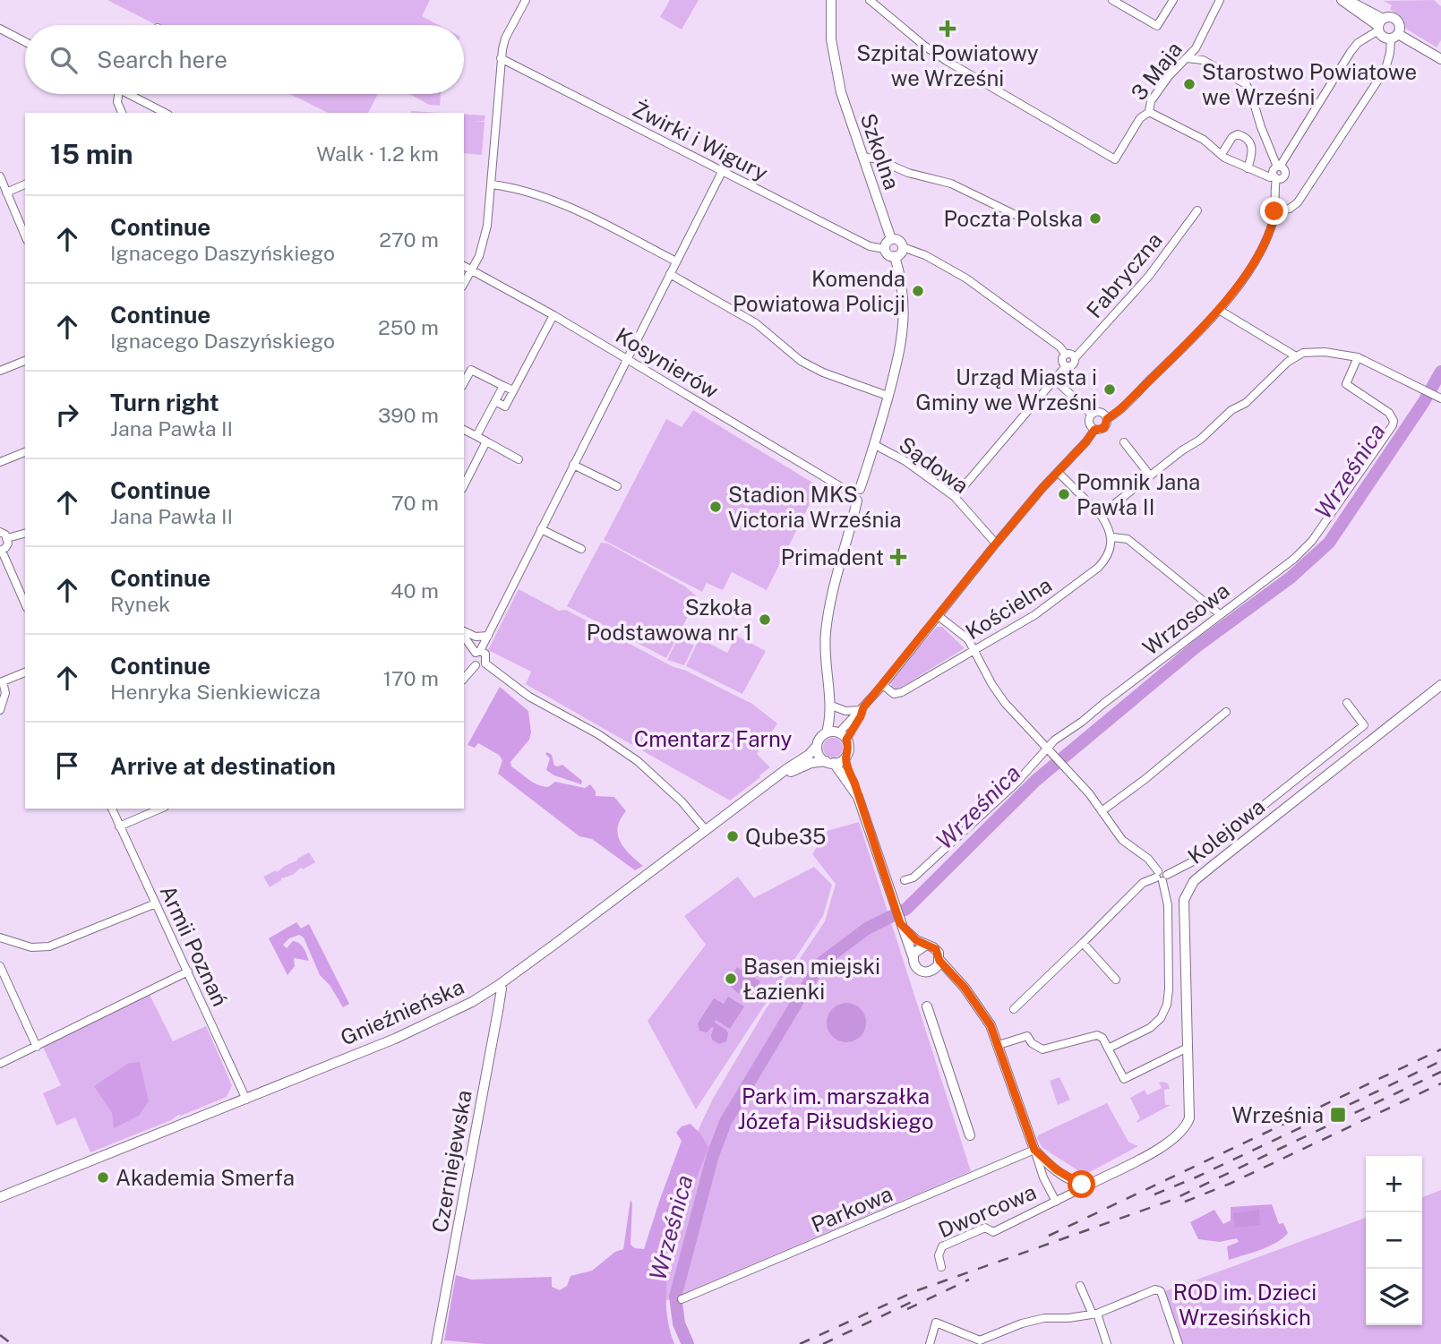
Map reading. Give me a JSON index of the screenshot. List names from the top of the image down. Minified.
{"streets":{"street":["3 Maja","Żwirki i Wigury","Szkolna","Fabryczna","Kosynierów","Sądowa","Kościelna","Wrzosowa","Kolejowa","Armii Poznań","Gnieźnieńska","Czerniejewska","Parkowa","Dworcowa"]},"crossings":[["Żwirki i Wigury","Szkolna"],["Kolejowa","Dworcowa"],["Armii Poznań","Gnieźnieńska"],["Gnieźnieńska","Czerniejewska"]],"water":["Wrześnica"],"parks":["Cmentarz Farny","Park im. marszałka Józefa Piłsudskiego","ROD im. Dzieci Wrzesińskich"],"places":{"health":["Szpital Powiatowy we Wrześni","Primadent"],"other":["Starostwo Powiatowe we Wrześni","Poczta Polska","Komenda Powiatowa Policji","Urząd Miasta i Gminy we Wrześni","Pomnik Jana Pawła II","Stadion MKS Victoria Września","Szkoła Podstawowa nr 1","Qube35","Basen miejski Łazienki","Akademia Smerfa"],"transit":["Września"]},"page":{"search":"Search here","heading":["15 min","Walk · 1.2 km"],"list":[["Continue","Ignacego Daszyńskiego","270 m"],["Continue","Ignacego Daszyńskiego","250 m"],["Turn right","Jana Pawła II","390 m"],["Continue","Jana Pawła II","70 m"],["Continue","Rynek","40 m"],["Continue","Henryka Sienkiewicza","170 m"],"Arrive at destination"],"map_buttons":["+","−"]}}
